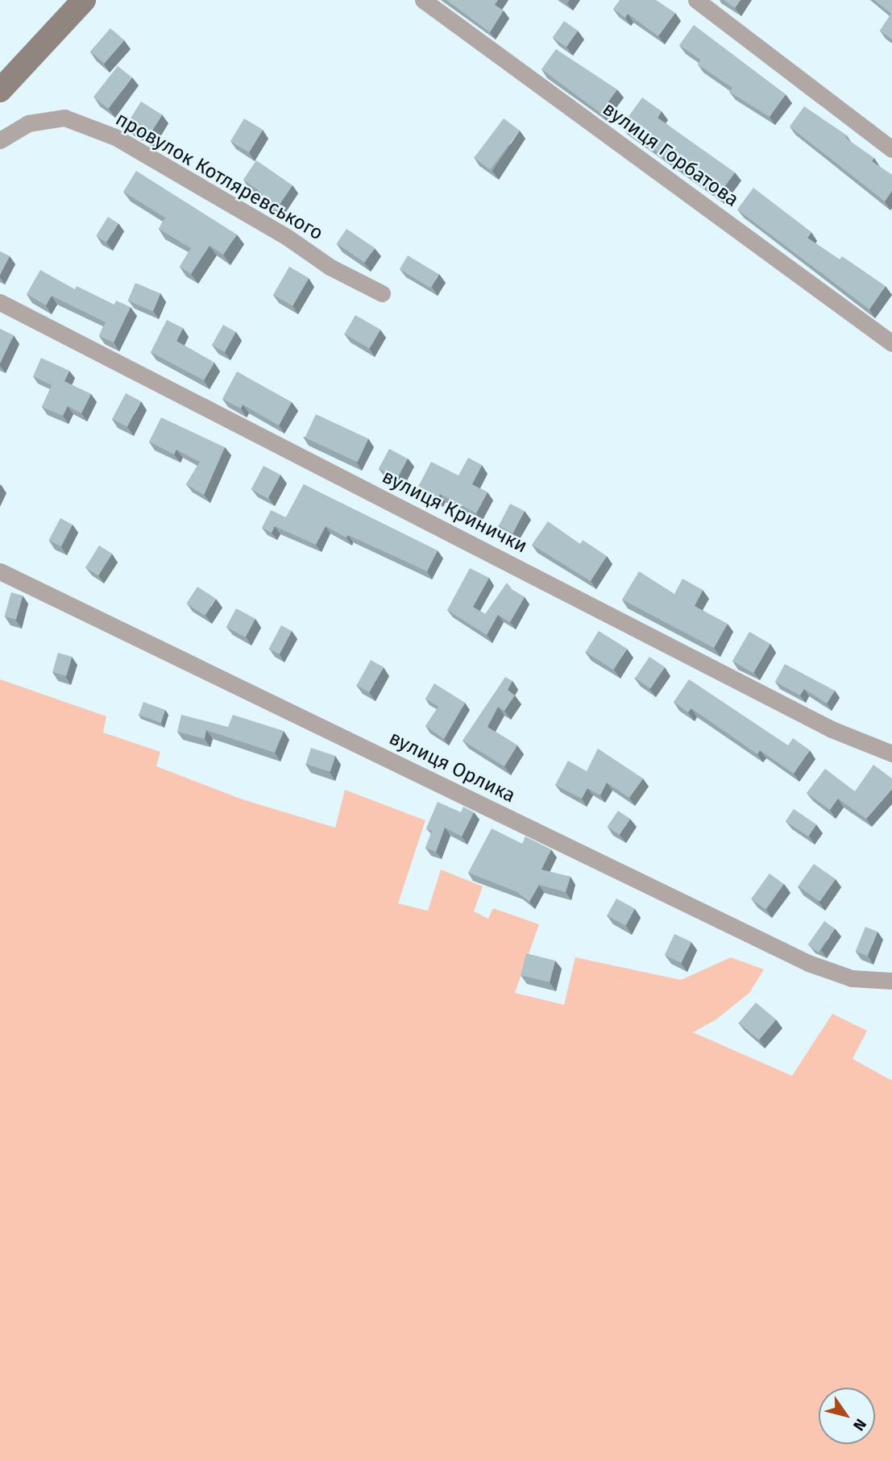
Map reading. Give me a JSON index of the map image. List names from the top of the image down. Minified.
{"streets":{"street":["вулиця Горбатова","провулок Котляревського","вулиця Кринички","вулиця Орлика"]},"north":"bottom right"}
